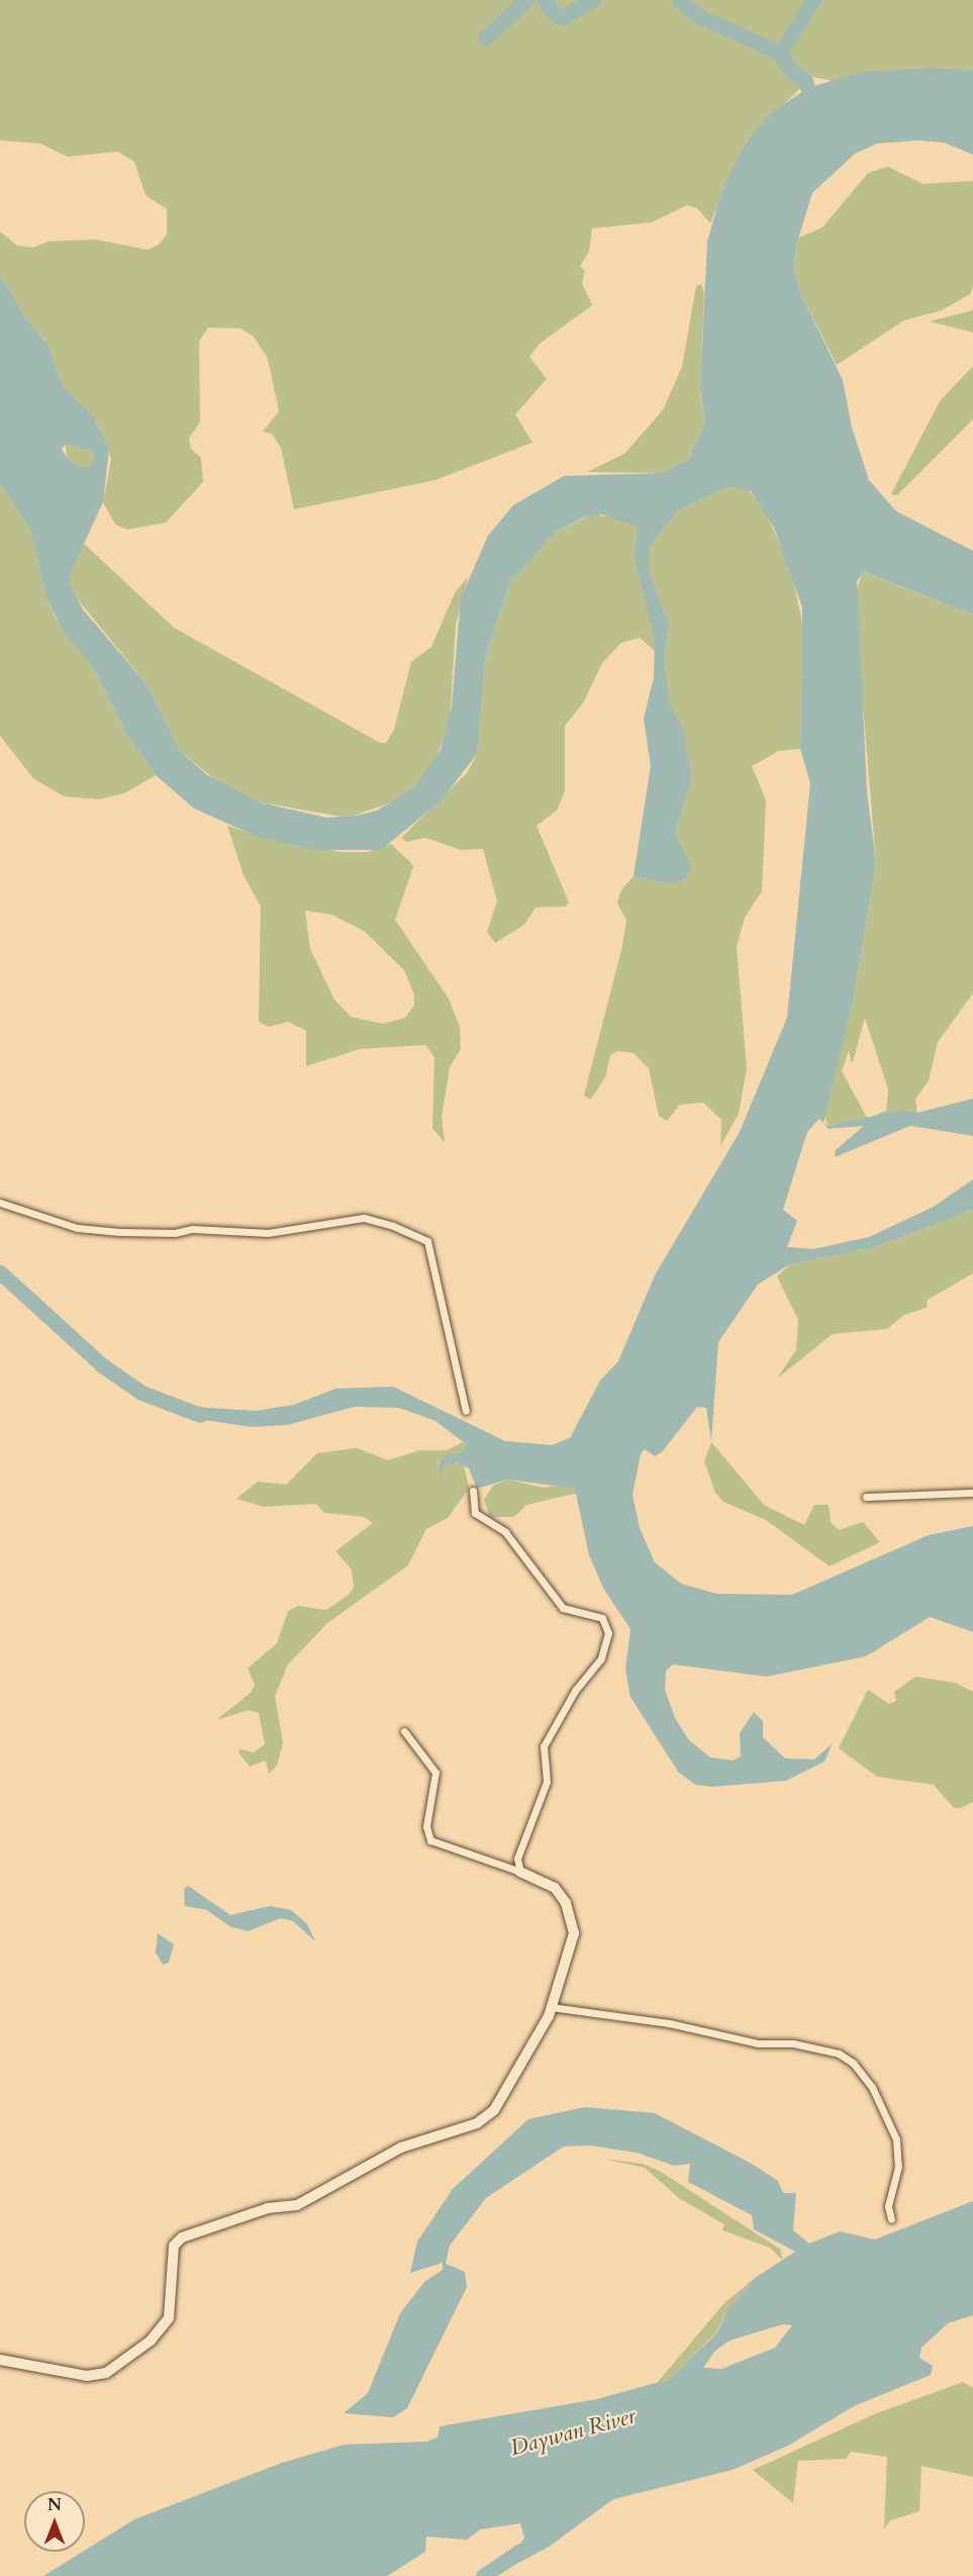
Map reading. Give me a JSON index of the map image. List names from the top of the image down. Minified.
{"water":["Daywan River"],"north":"top"}
